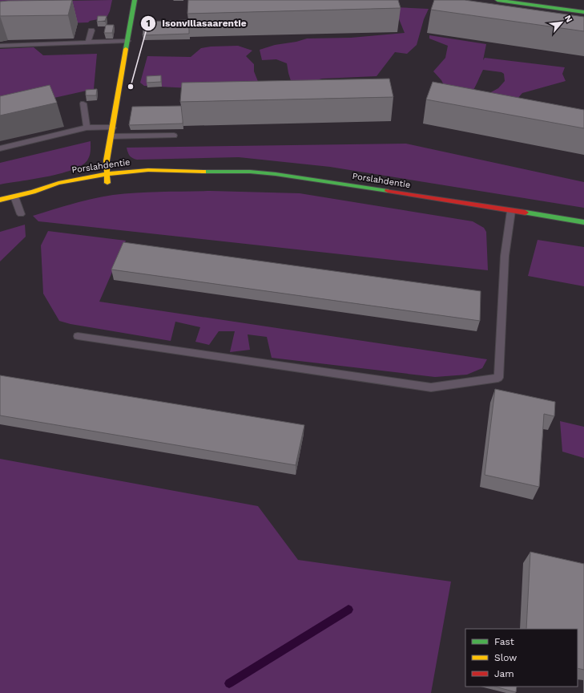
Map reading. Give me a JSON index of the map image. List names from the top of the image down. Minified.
{"streets":{"street":["Porslahdentie"]},"places":["Isonvillasaarentie"],"legend":["Fast","Slow","Jam"],"north":"top right"}
